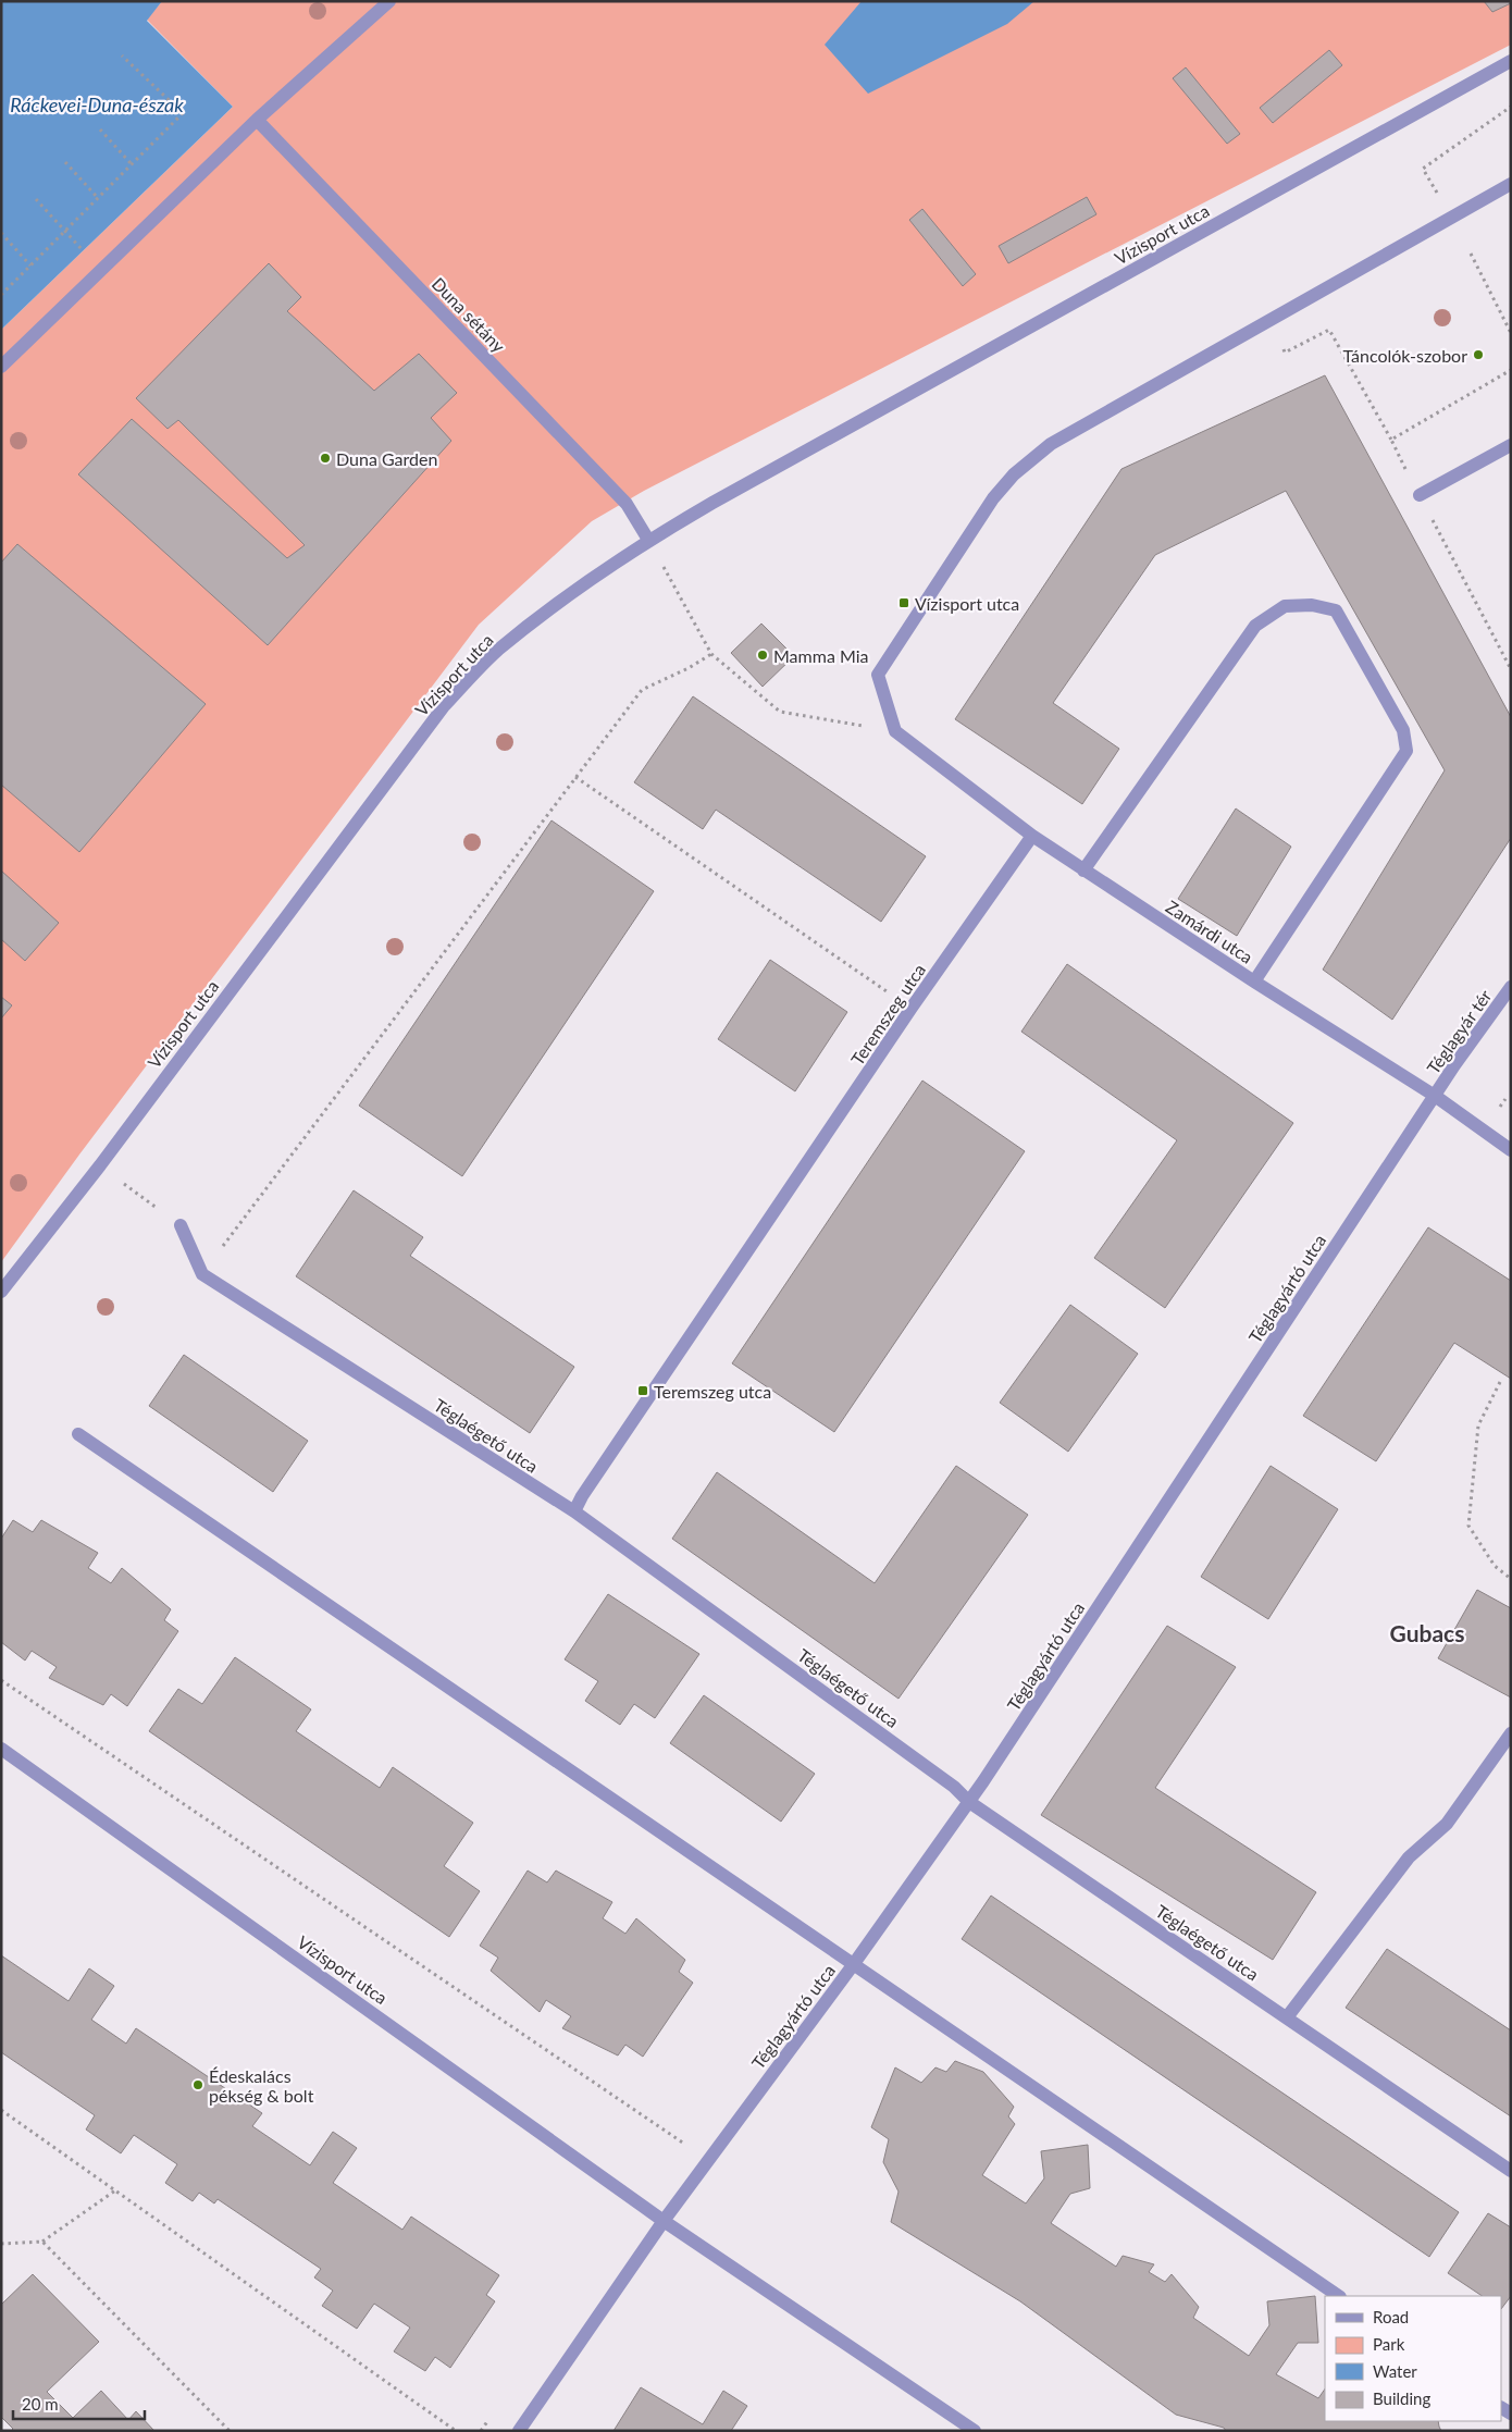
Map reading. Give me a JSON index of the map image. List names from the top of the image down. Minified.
{"streets":{"street":["Vízisport utca","Duna sétány","Zamárdi utca","Teremszeg utca","Téglagyár tér","Téglagyártó utca","Téglaégető utca"]},"crossings":[["Vízisport utca","Duna sétány"],["Vízisport utca","Téglagyártó utca"],["Zamárdi utca","Teremszeg utca"],["Zamárdi utca","Téglagyár tér"],["Zamárdi utca","Téglagyártó utca"],["Teremszeg utca","Téglaégető utca"],["Téglagyár tér","Téglagyártó utca"],["Téglagyártó utca","Téglaégető utca"]],"districts":["Gubacs"],"water":["Ráckevei-Duna-észak"],"places":{"other":["Táncolók-szobor","Duna Garden","Mamma Mia","Édeskalács pékség & bolt"],"transit":["Vízisport utca","Teremszeg utca"]},"legend":["Road","Park","Water","Building"],"scale_bar":"20 m"}
